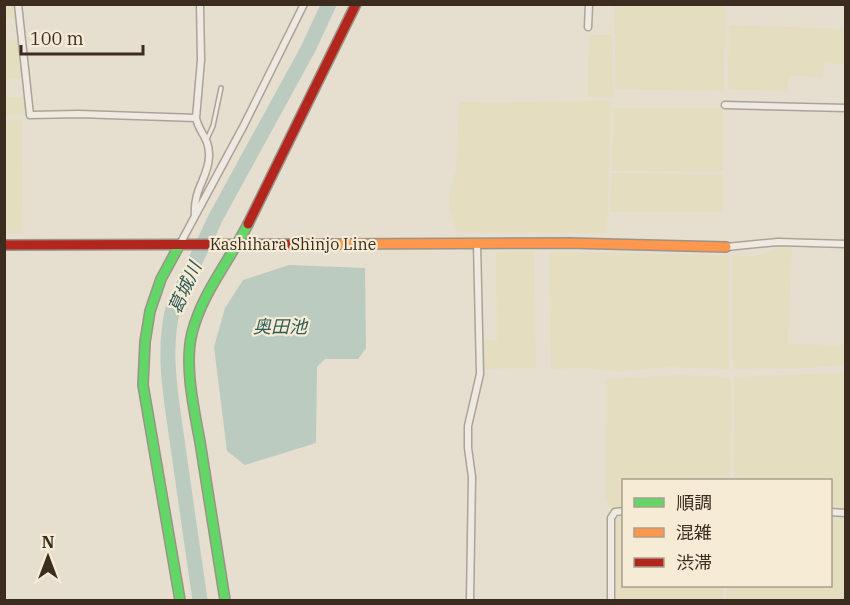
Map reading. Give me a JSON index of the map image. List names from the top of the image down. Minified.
{"streets":{"street":["Kashihara Shinjo Line"]},"water":["葛城川","奥田池"],"legend":["順調","混雑","渋滞"],"scale_bar":"100 m","north":"top"}
